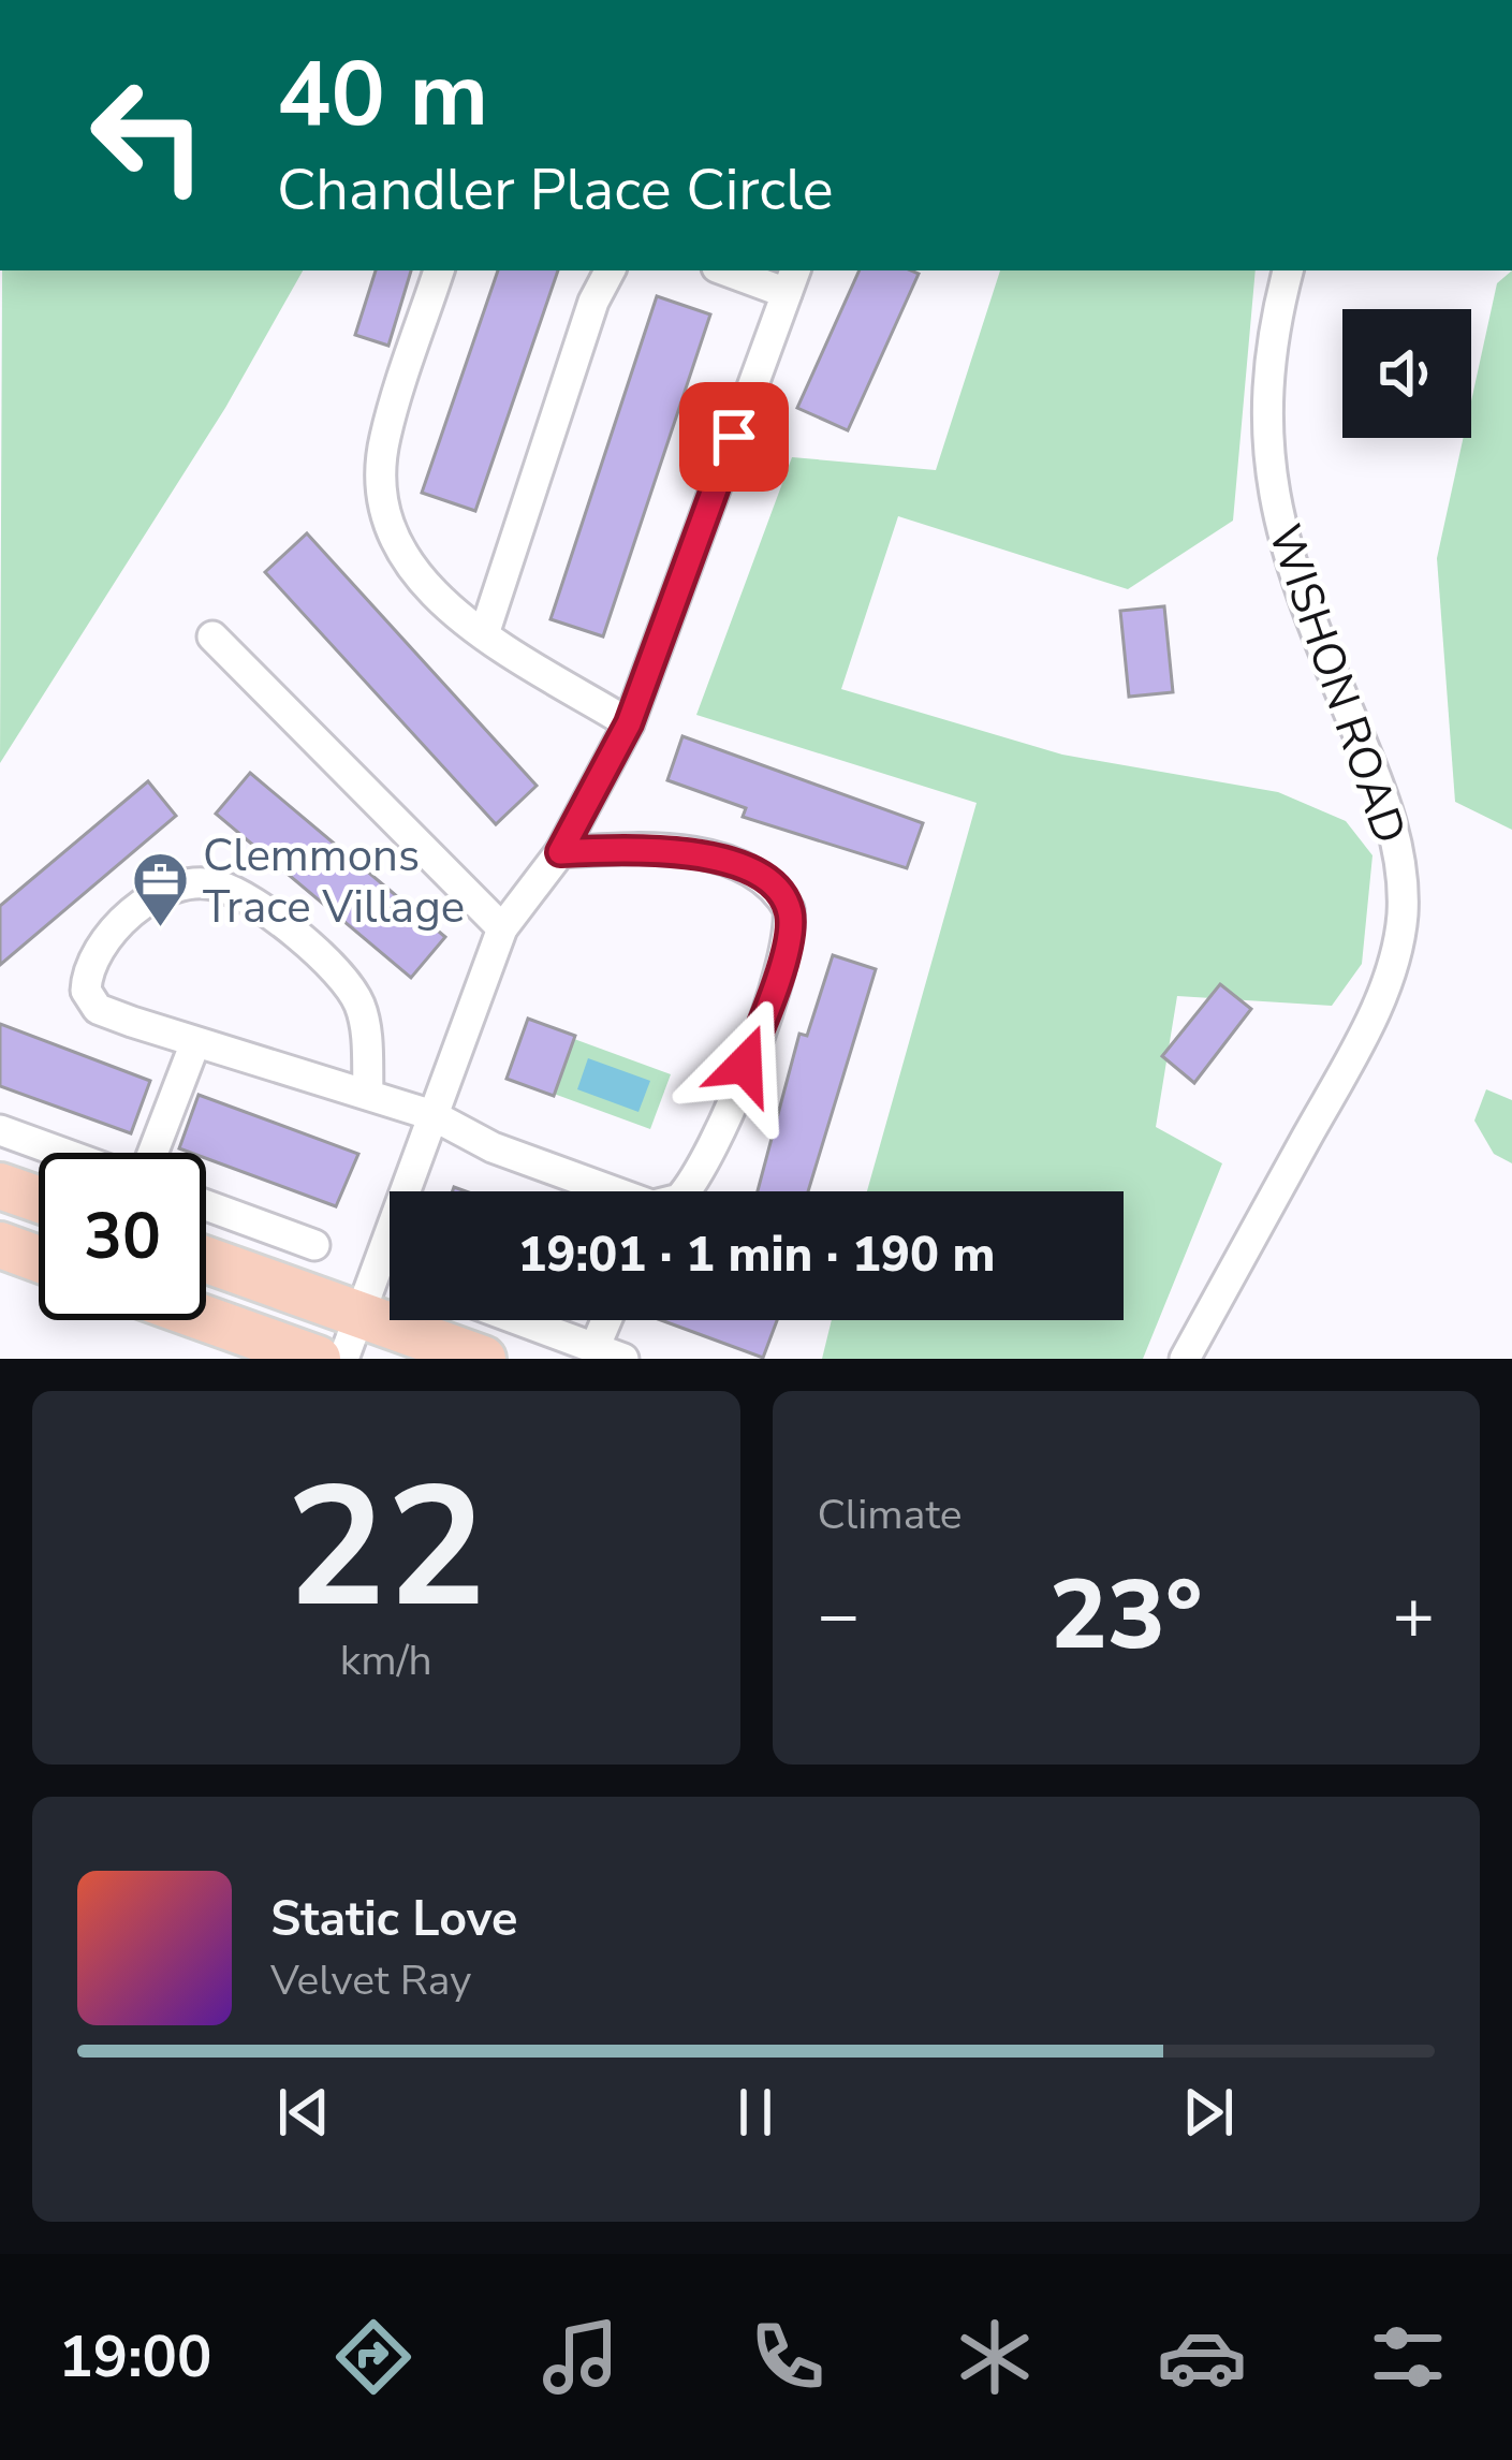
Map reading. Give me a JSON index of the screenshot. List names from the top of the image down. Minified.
{"streets":{"street":["WISHON ROAD"]},"places":{"office":["Clemmons Trace Village"]},"page":{"turn":["40 m","Chandler Place Circle"],"limit":"30","trip":"19:01 · 1 min · 190 m","tile":[["22","km/h"],"Climate"],"heat":["−","23°","+"],"song":["Static Love","Velvet Ray"],"tabs":"19:00"}}
